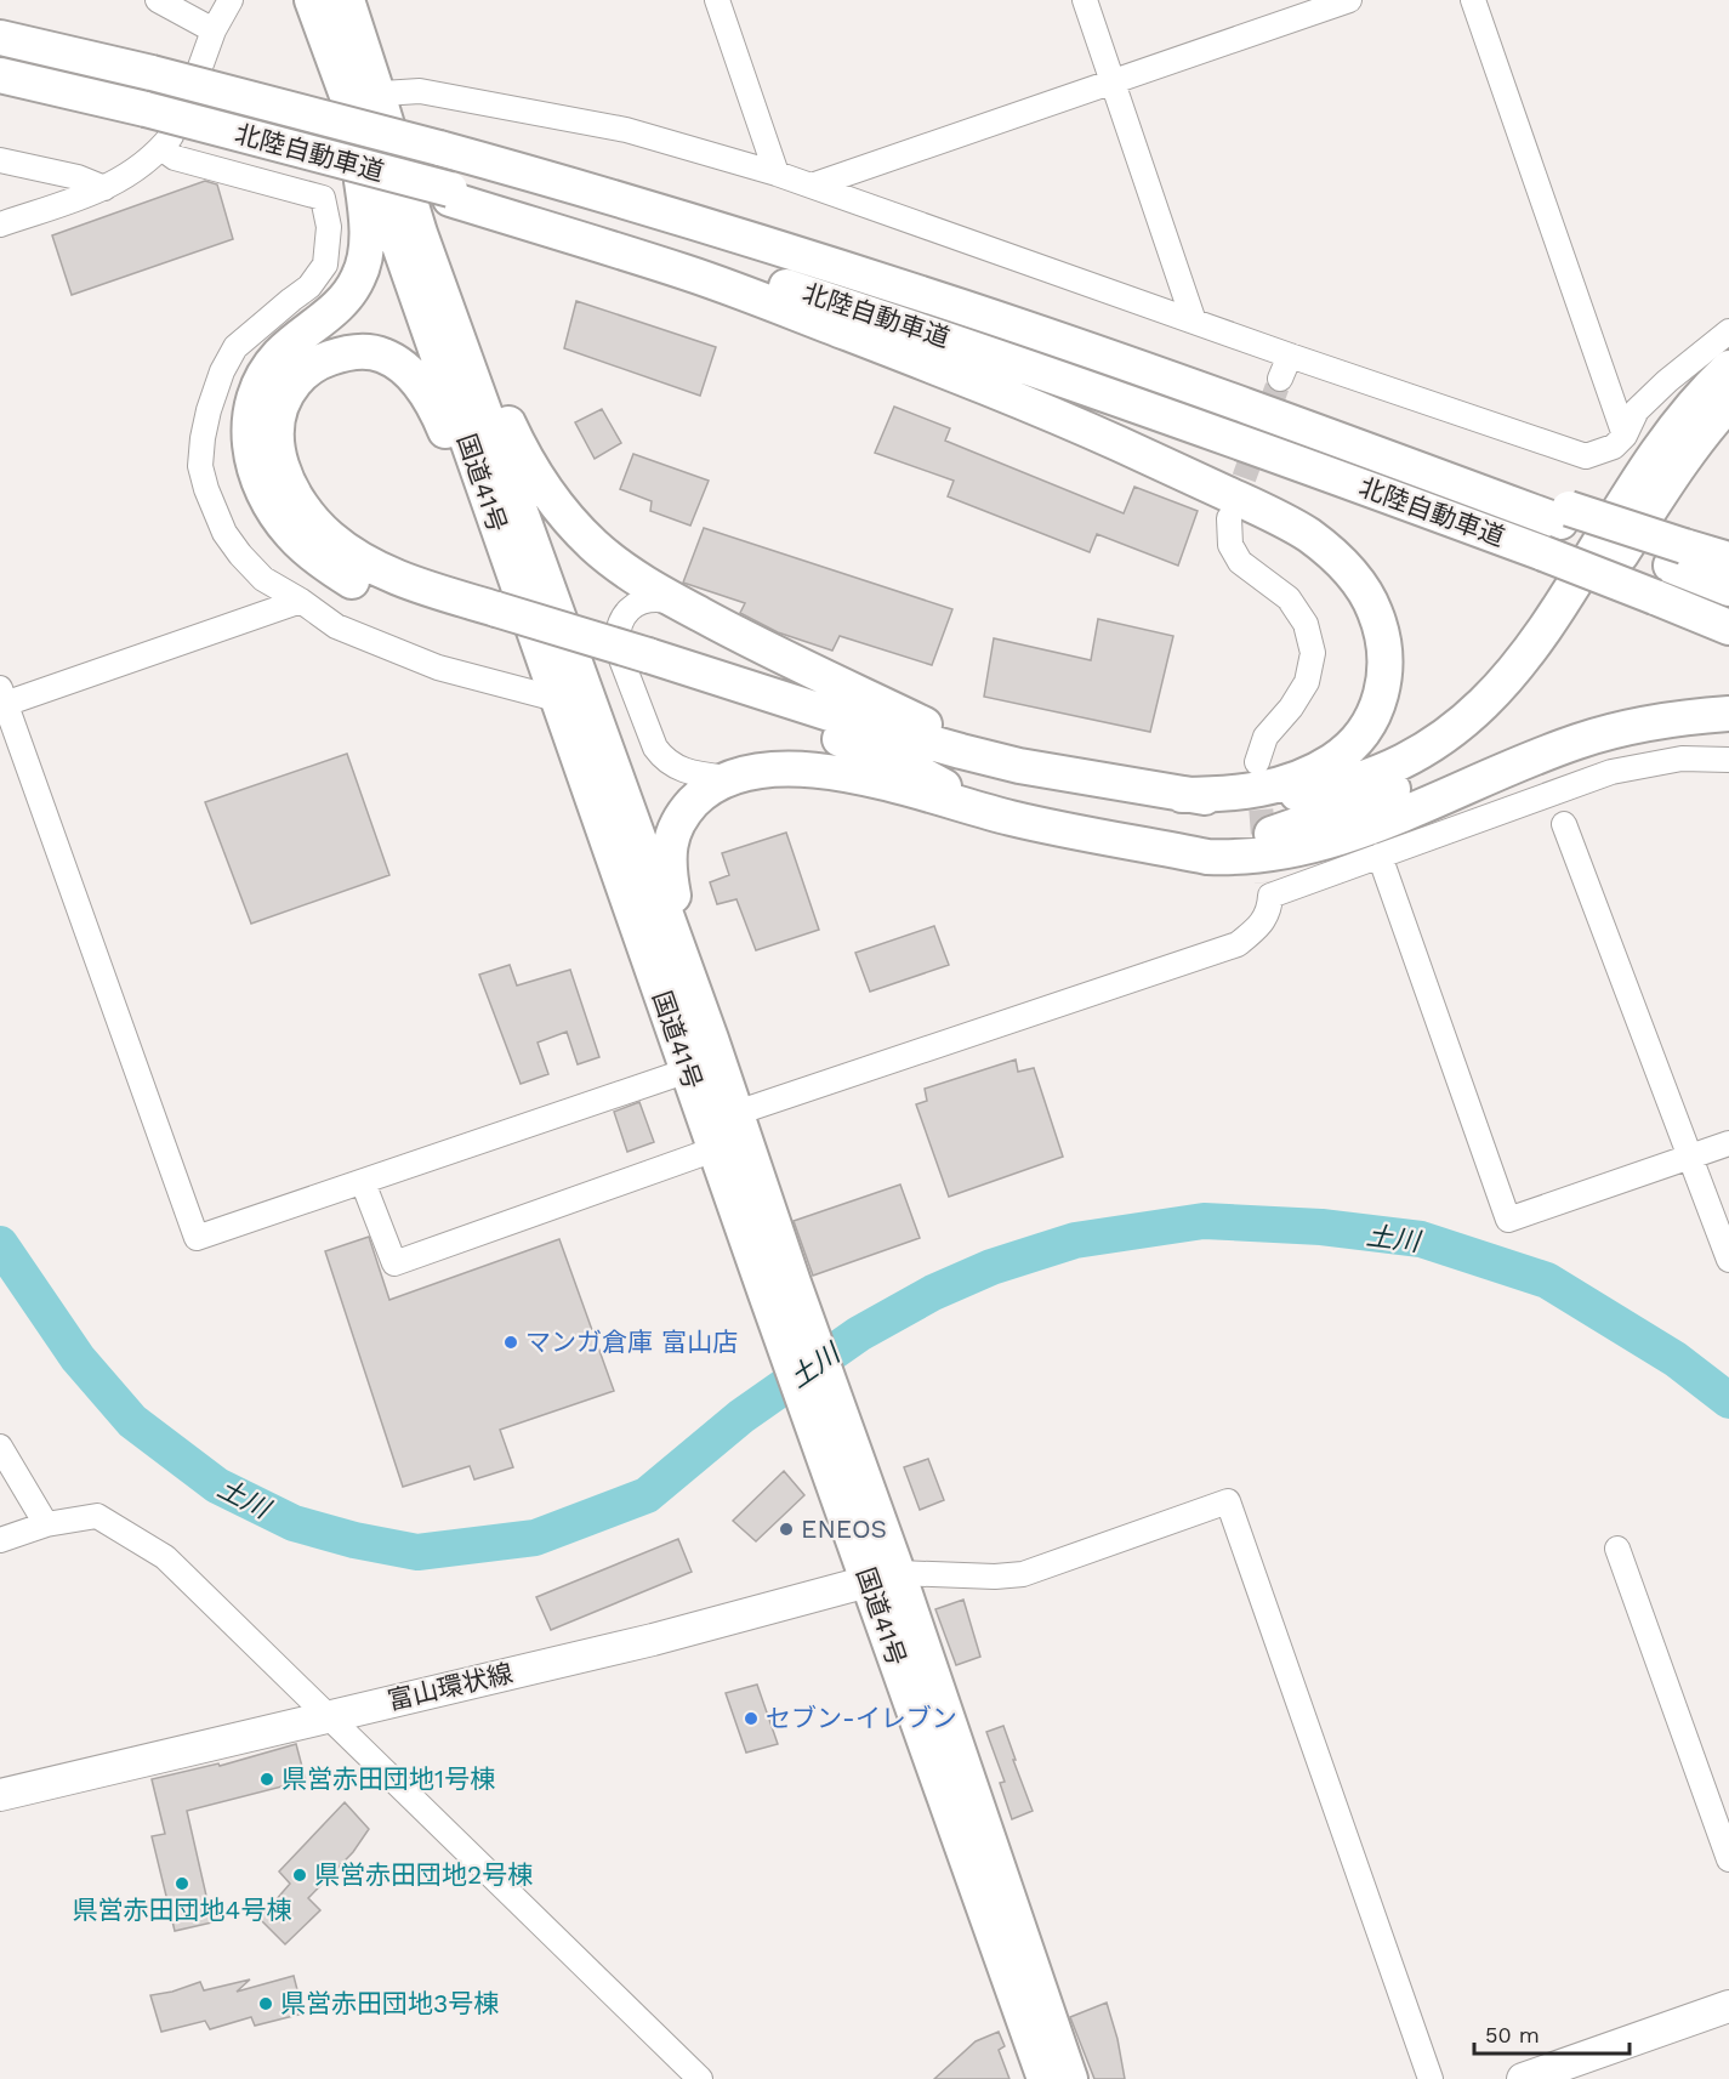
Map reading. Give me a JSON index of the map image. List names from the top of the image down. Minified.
{"streets":{"highway":["北陸自動車道","国道41号"],"main road":["富山環状線"]},"crossings":[["国道41号","富山環状線"]],"water":["土川"],"places":["マンガ倉庫 富山店","ENEOS","セブン-イレブン","県営赤田団地1号棟","県営赤田団地2号棟","県営赤田団地4号棟","県営赤田団地3号棟"],"scale_bar":"50 m"}
